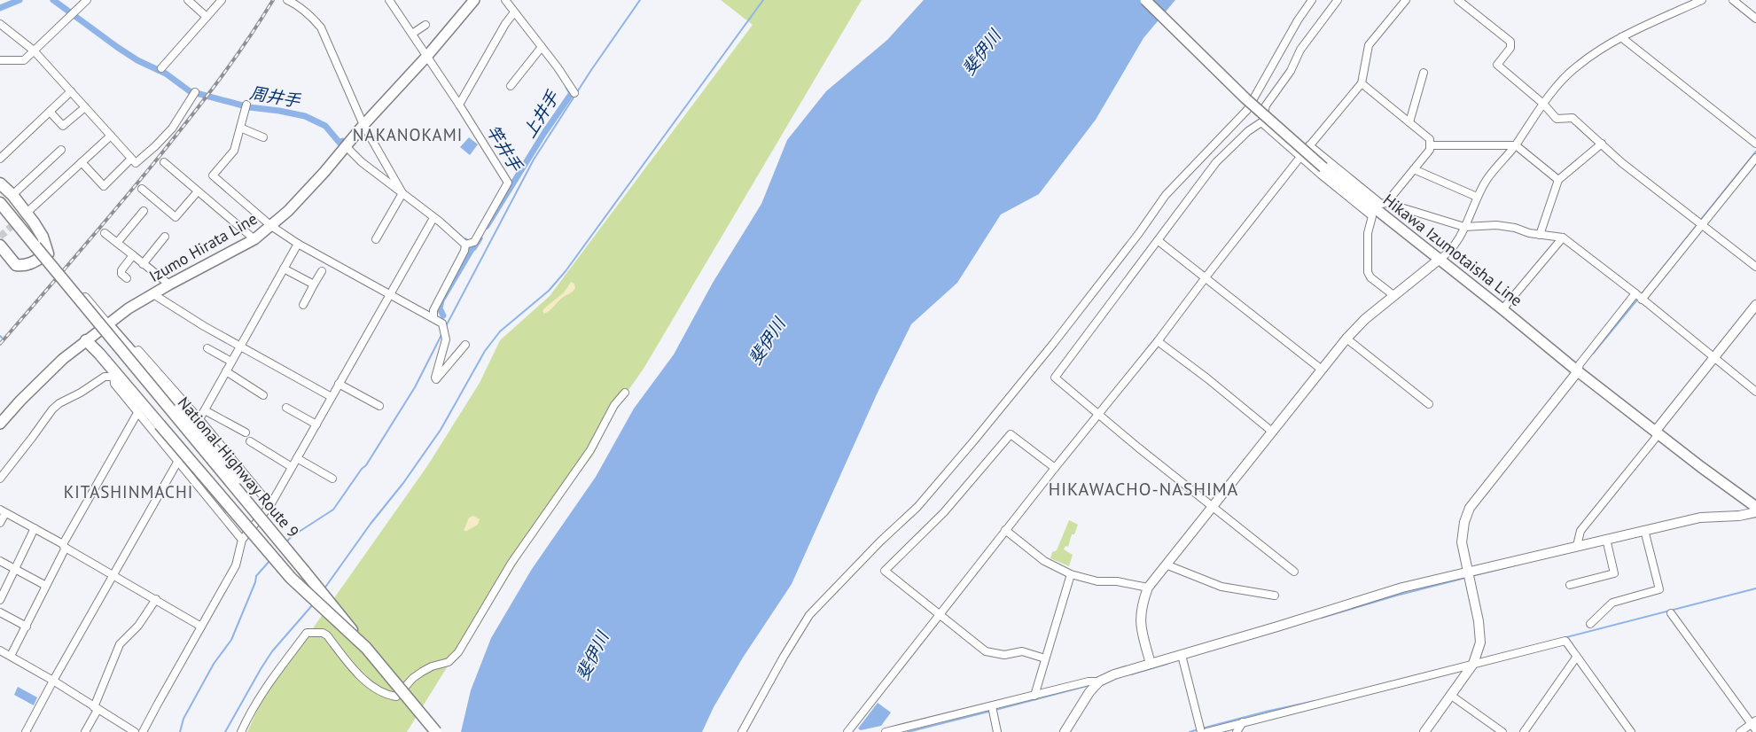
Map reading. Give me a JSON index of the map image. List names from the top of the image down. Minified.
{"streets":{"highway":["National Highway Route 9"],"main road":["Izumo Hirata Line","Hikawa Izumotaisha Line"]},"districts":["NAKANOKAMI","HIKAWACHO-NASHIMA","KITASHINMACHI"],"water":["斐伊川","周井手","上井手","竿井手"]}
